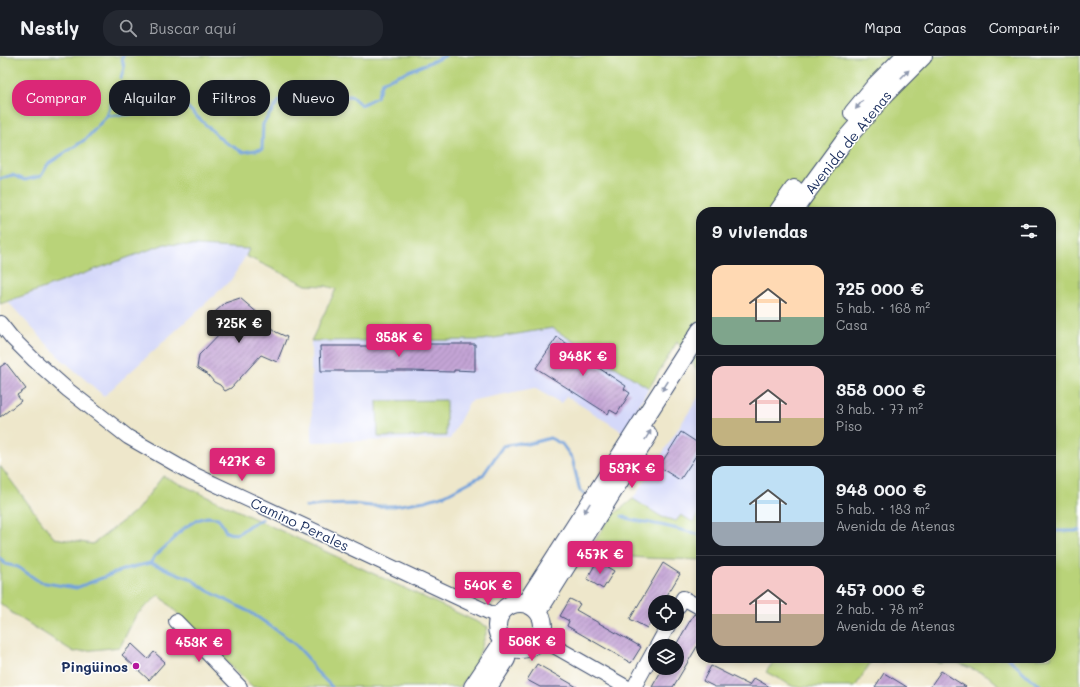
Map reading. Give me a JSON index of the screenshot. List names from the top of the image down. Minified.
{"streets":{"main road":["Avenida de Atenas"],"street":["Camino Perales"]},"places":["Pingüinos"],"page":{"header":"Nestly","search":"Buscar aquí","nav":["Mapa","Capas","Compartir"],"chip":["Comprar","Alquilar","Filtros","Nuevo"],"heading":"9 viviendas","list":[{"name":"725 000 €","note":"5 hab. · 168 m² · Casa"},{"name":"358 000 €","note":"3 hab. · 77 m² · Piso"},{"name":"948 000 €","note":"5 hab. · 183 m² · Avenida de Atenas"},{"name":"457 000 €","note":"2 hab. · 78 m² · Avenida de Atenas"}],"price":["725K €","358K €","948K €","427K €","537K €","457K €","540K €","506K €","453K €"]}}
